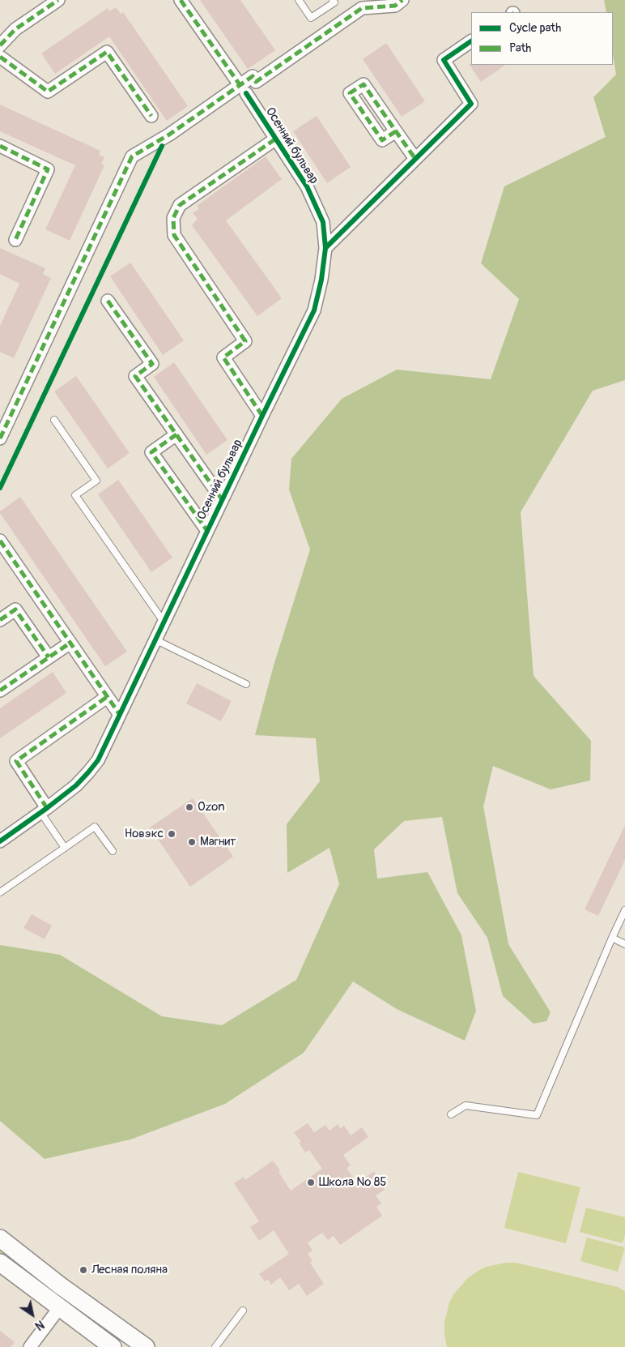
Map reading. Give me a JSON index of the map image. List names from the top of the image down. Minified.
{"streets":{"street":["Осенний бульвар"]},"places":["Ozon","Новэкс","Магнит","Школа № 85","Лесная поляна"],"legend":["Cycle path","Path"],"north":"bottom right"}
